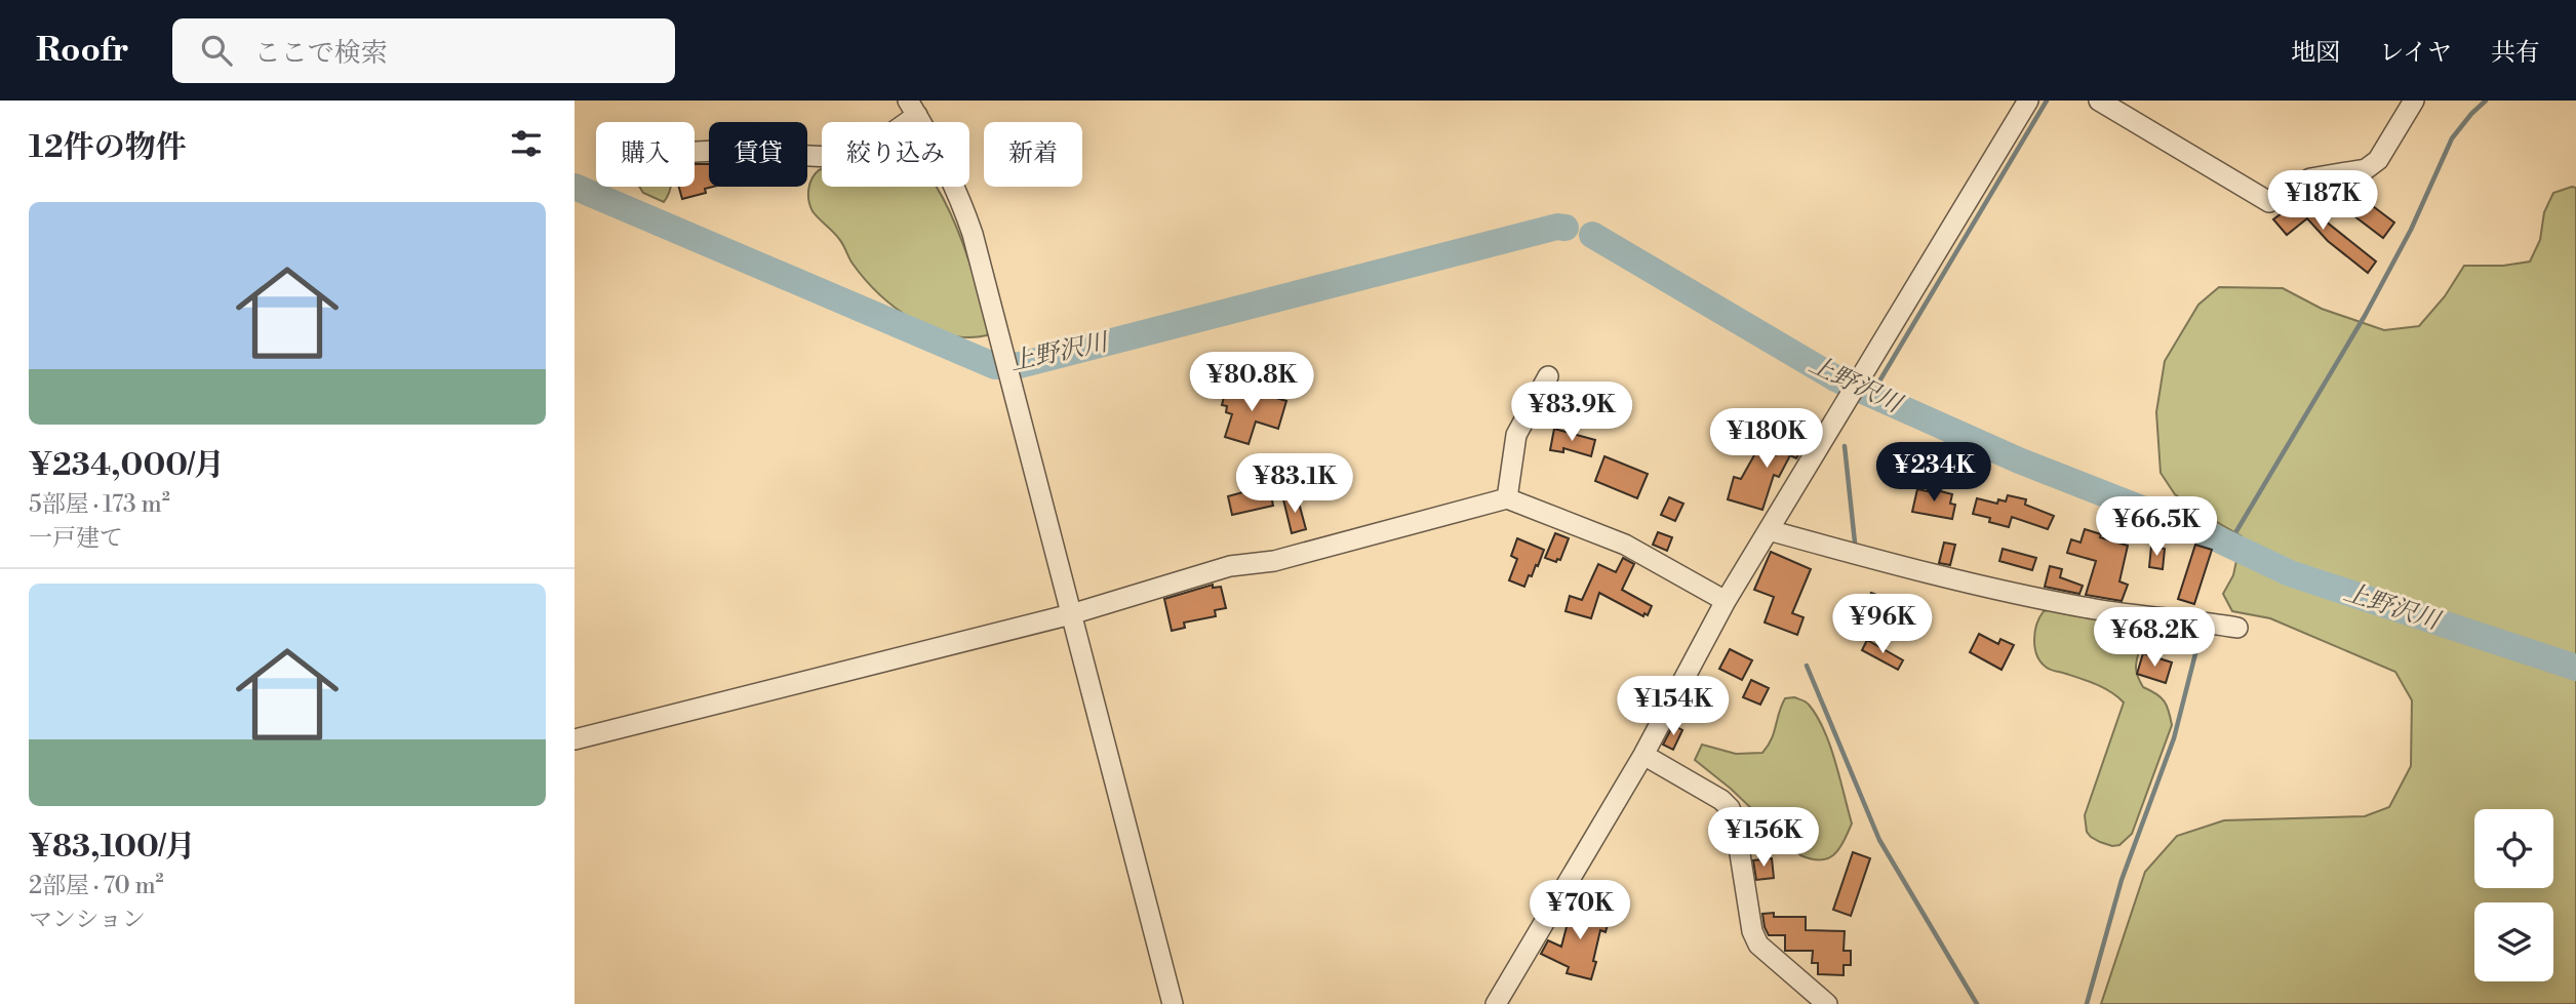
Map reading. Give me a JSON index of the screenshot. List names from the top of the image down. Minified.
{"water":["上野沢川"],"page":{"header":"Roofr","search":"ここで検索","nav":["地図","レイヤ","共有"],"heading":"12件の物件","chip":["購入","賃貸","絞り込み","新着"],"price":["¥187K","¥80.8K","¥83.9K","¥180K","¥234K","¥83.1K","¥66.5K","¥96K","¥68.2K","¥154K","¥156K","¥70K"],"list":[{"name":"¥234,000/月","note":"5部屋 · 173 m² · 一戸建て"},{"name":"¥83,100/月","note":"2部屋 · 70 m² · マンション"}]}}
